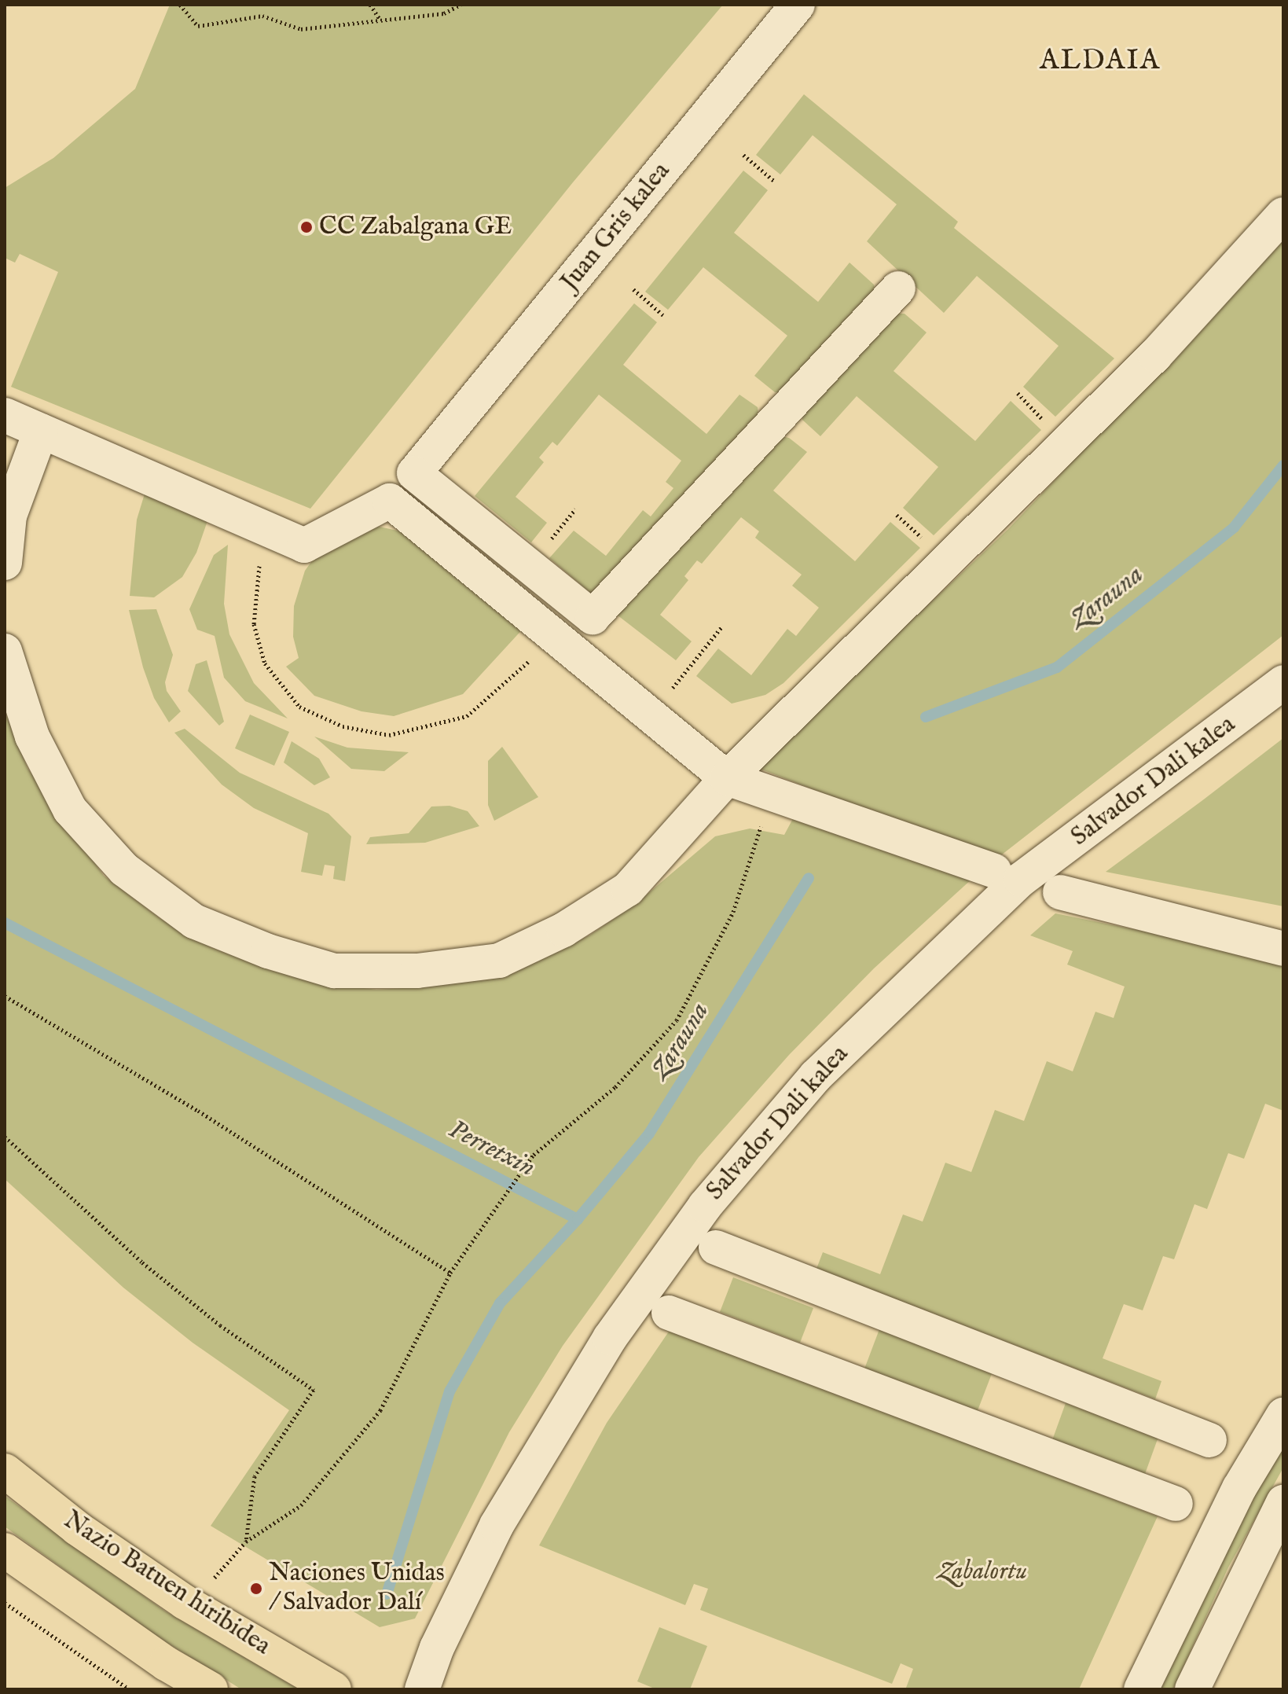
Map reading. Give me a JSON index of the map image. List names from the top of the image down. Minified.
{"streets":{"main road":["Nazio Batuen hiribidea"],"street":["Juan Gris kalea","Salvador Dali kalea"]},"districts":["ALDAIA"],"water":["Zarauna","Perretxin"],"parks":["Zabalortu"],"places":["CC Zabalgana GE","Naciones Unidas / Salvador Dalí"]}
